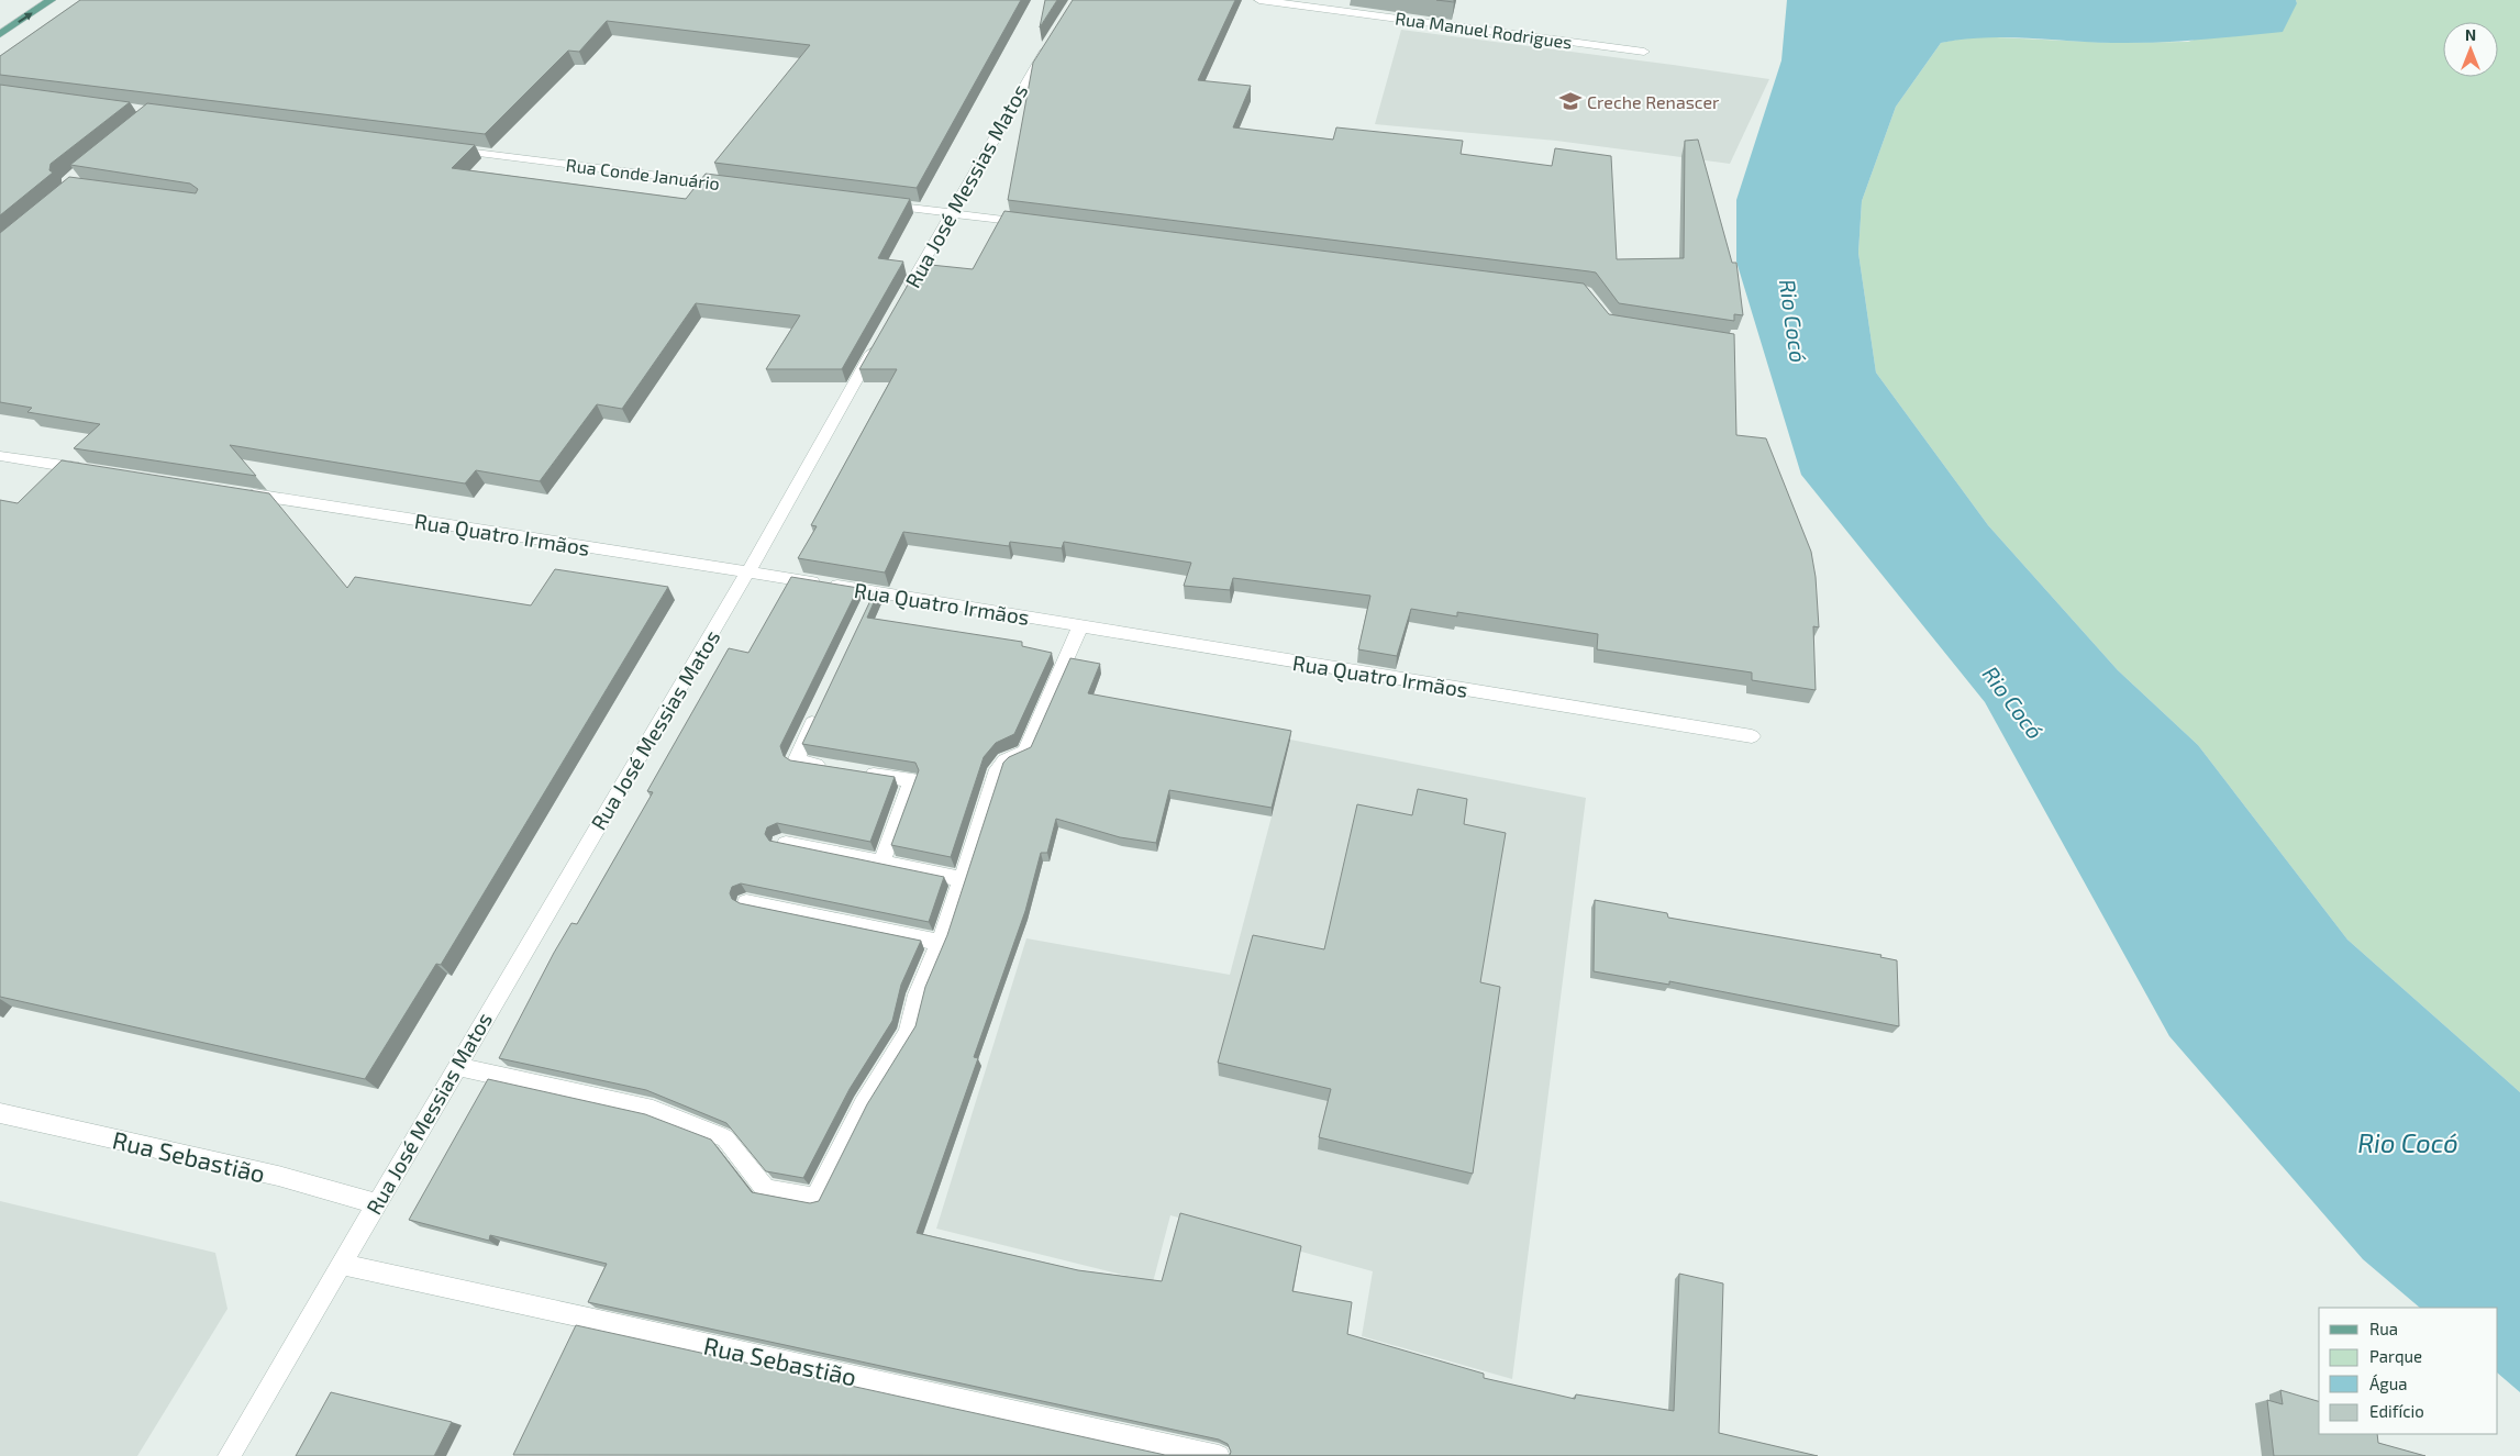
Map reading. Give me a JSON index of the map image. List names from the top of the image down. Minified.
{"streets":{"street":["Rua Manuel Rodrigues","Rua Conde Januário","Rua José Messias Matos","Rua Quatro Irmãos","Rua Sebastião"]},"crossings":[["Rua José Messias Matos","Rua Quatro Irmãos"],["Rua José Messias Matos","Rua Sebastião"]],"water":["Rio Cocó"],"places":{"school or university":["Creche Renascer"]},"legend":["Rua","Parque","Água","Edifício"],"north":"top"}
